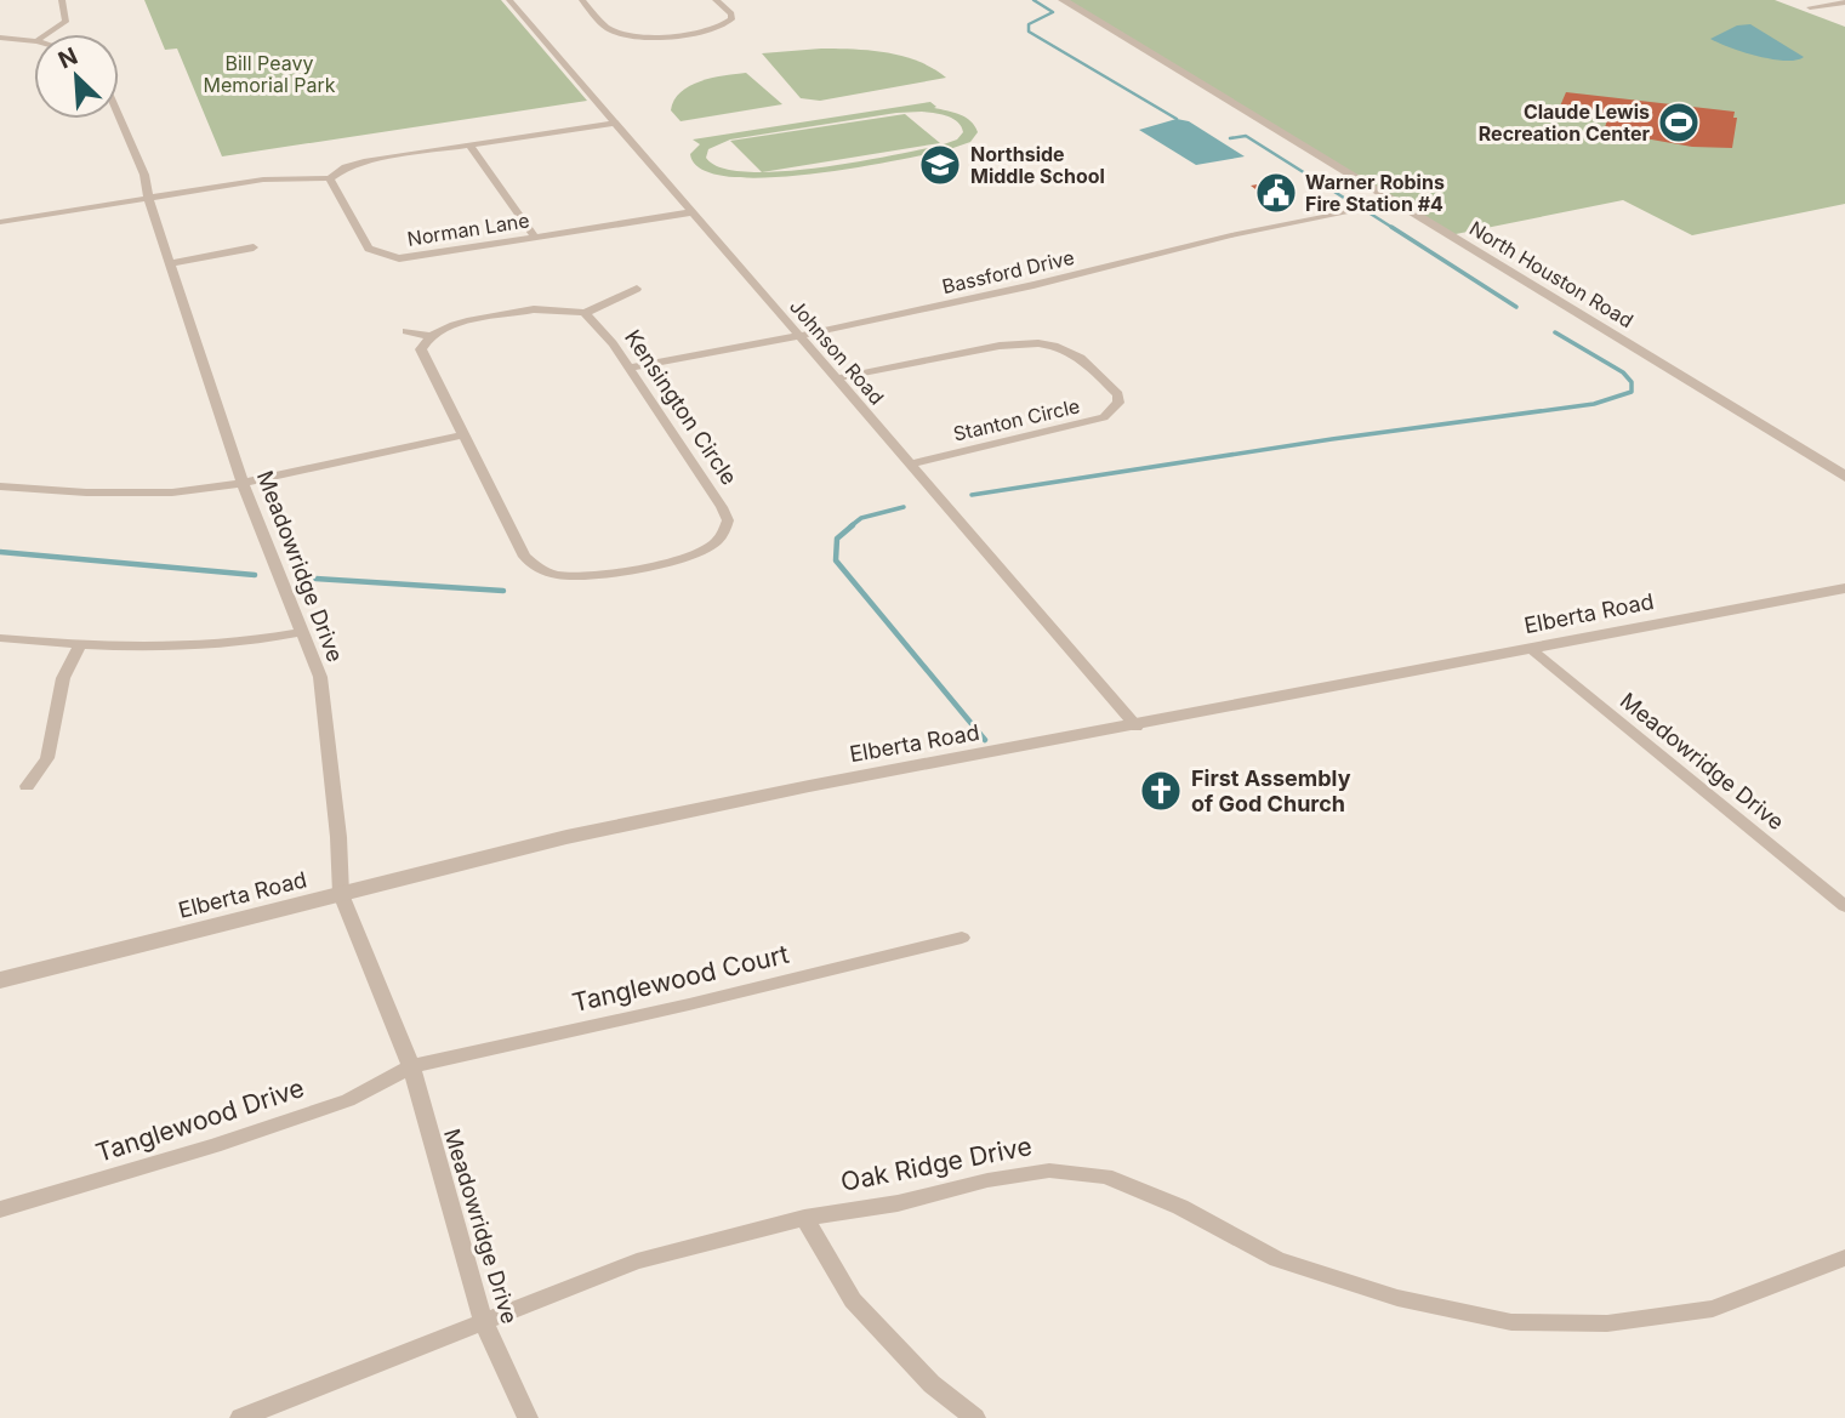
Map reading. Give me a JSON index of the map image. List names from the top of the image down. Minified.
{"streets":{"street":["Norman Lane","Bassford Drive","North Houston Road","Johnson Road","Kensington Circle","Stanton Circle","Meadowridge Drive","Elberta Road","Tanglewood Court","Tanglewood Drive","Oak Ridge Drive"]},"crossings":[["Norman Lane","Johnson Road"],["Bassford Drive","North Houston Road"],["Bassford Drive","Johnson Road"],["Bassford Drive","Kensington Circle"],["Johnson Road","Stanton Circle"],["Johnson Road","Elberta Road"],["Meadowridge Drive","Elberta Road"],["Meadowridge Drive","Tanglewood Court"],["Meadowridge Drive","Tanglewood Drive"],["Meadowridge Drive","Oak Ridge Drive"],["Tanglewood Court","Tanglewood Drive"]],"parks":["Bill Peavy Memorial Park"],"places":{"sports":["Claude Lewis Recreation Center"],"school or university":["Northside Middle School"],"public building":["Warner Robins Fire Station #4"],"church":["First Assembly of God Church"]},"north":"top left"}
